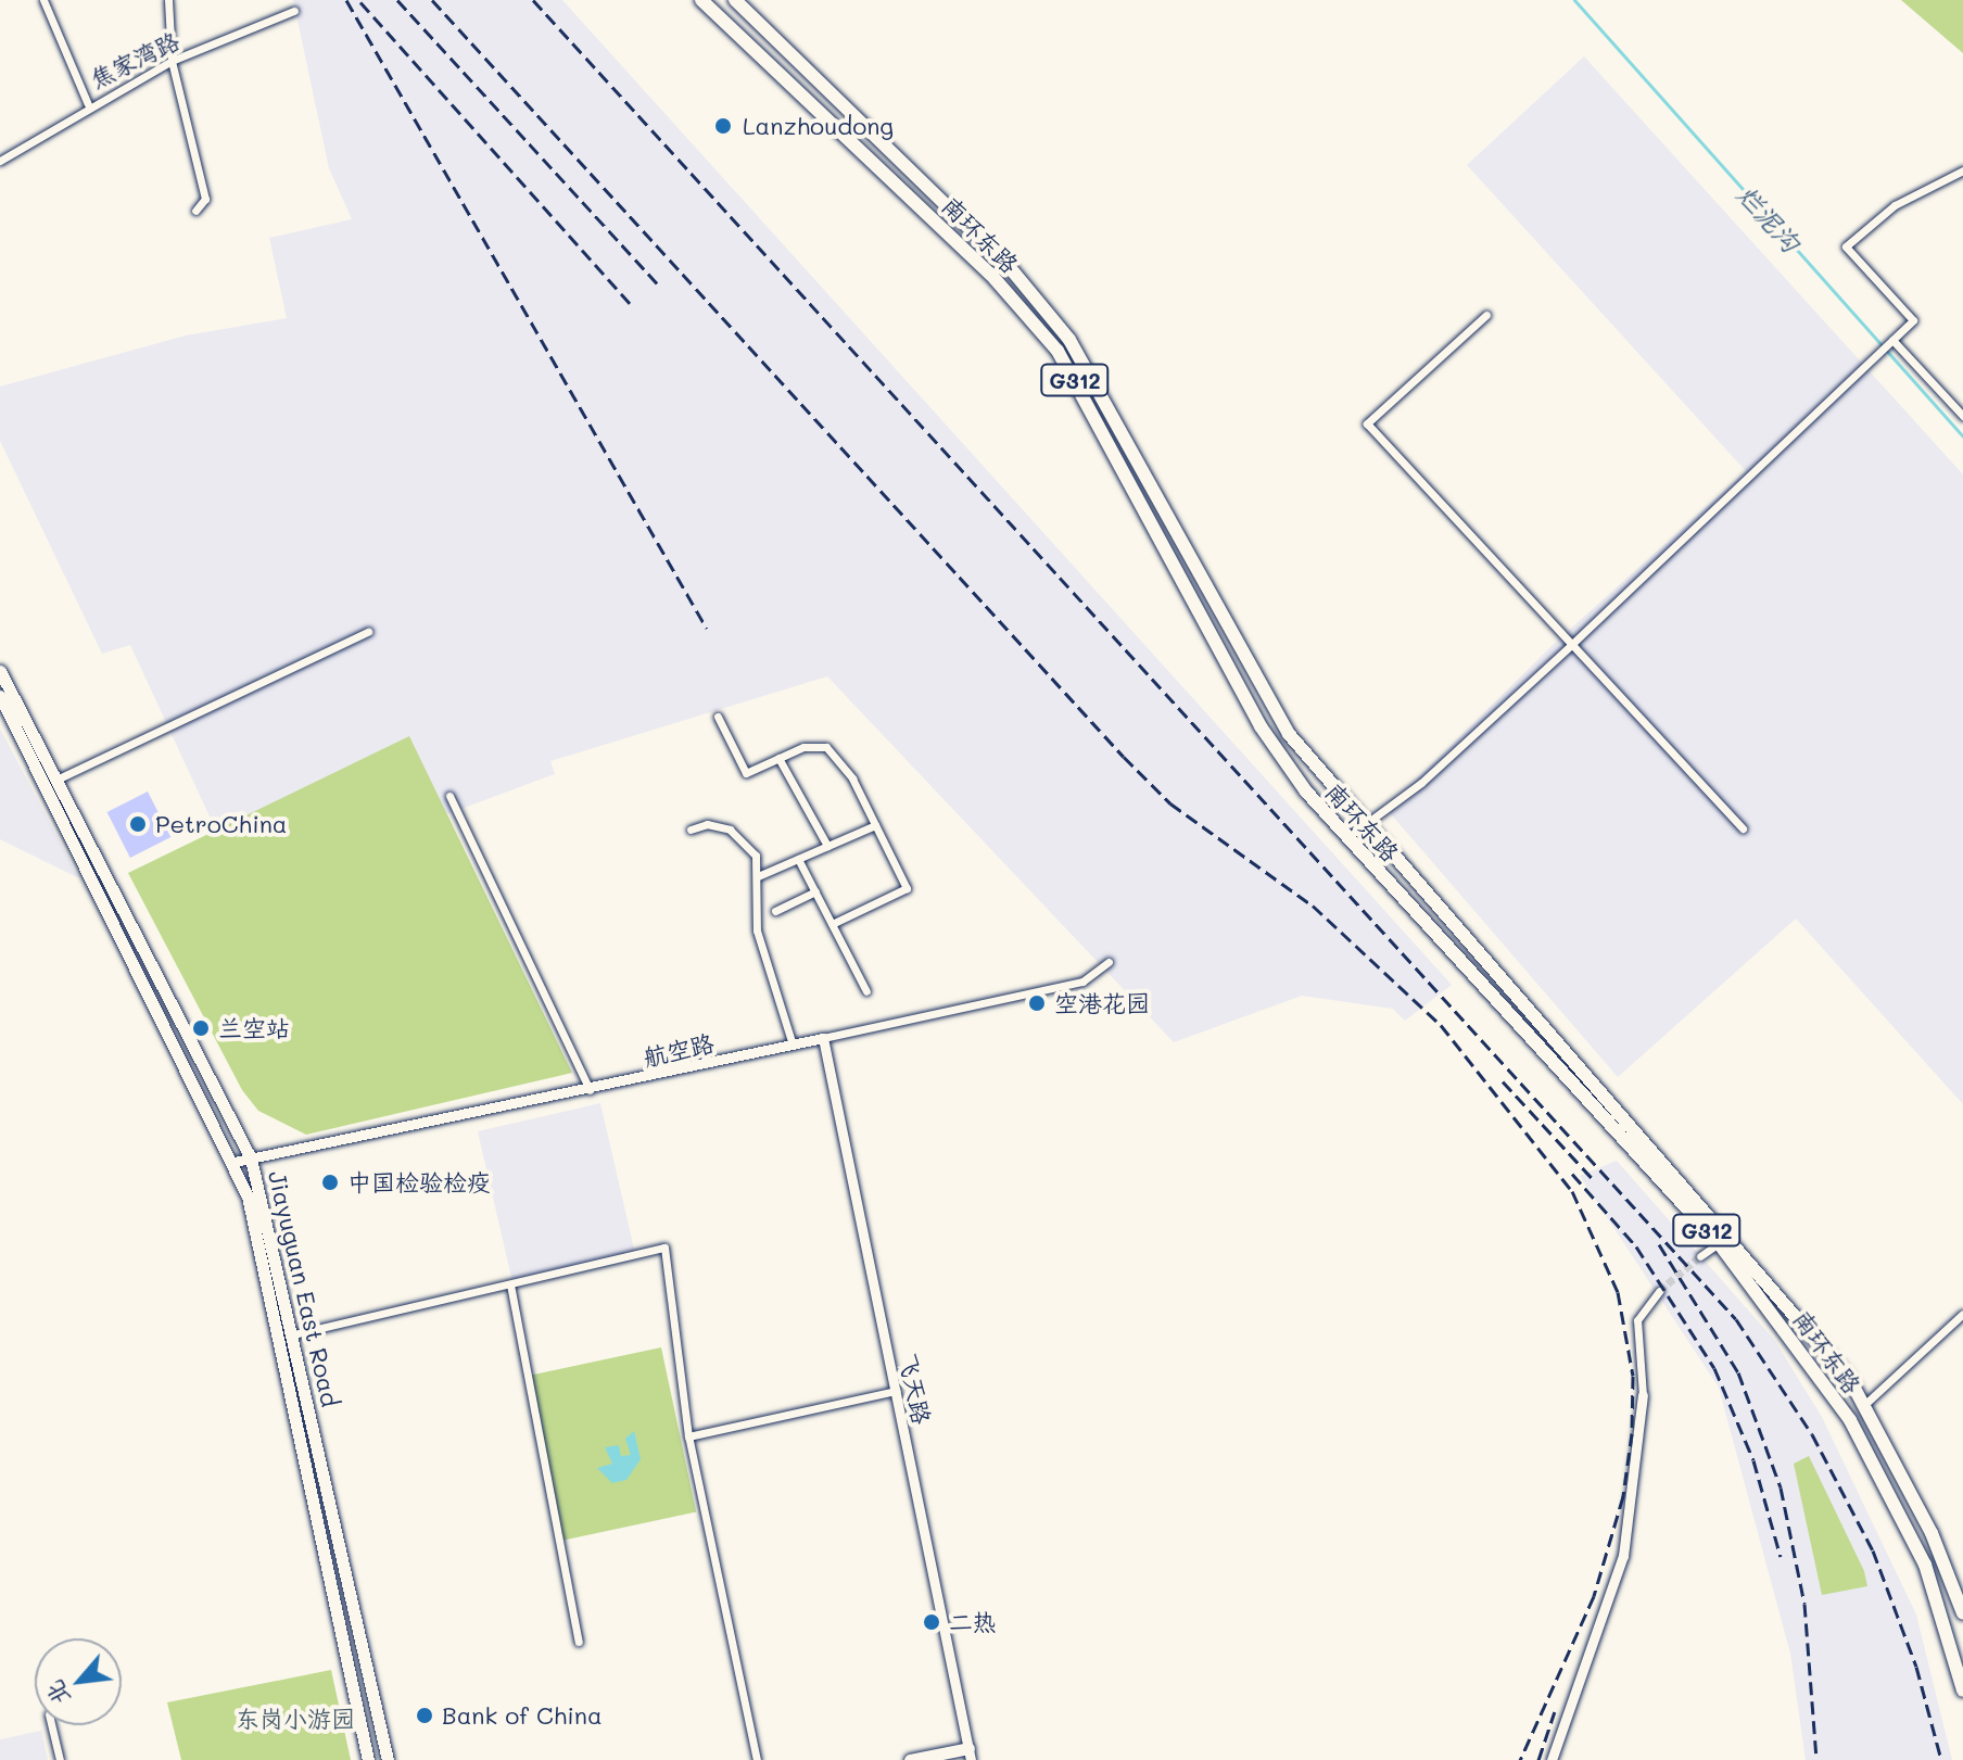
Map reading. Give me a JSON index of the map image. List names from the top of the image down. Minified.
{"streets":{"highway":["南环东路","G312"],"main road":["Jiayuguan East Road"],"street":["焦家湾路","航空路","飞天路"]},"crossings":[["航空路","Jiayuguan East Road"],["航空路","飞天路"]],"water":["烂泥沟"],"parks":["东岗小游园"],"places":["Lanzhoudong","PetroChina","空港花园","兰空站","中国检验检疫","二热","Bank of China"],"north":"bottom left"}
